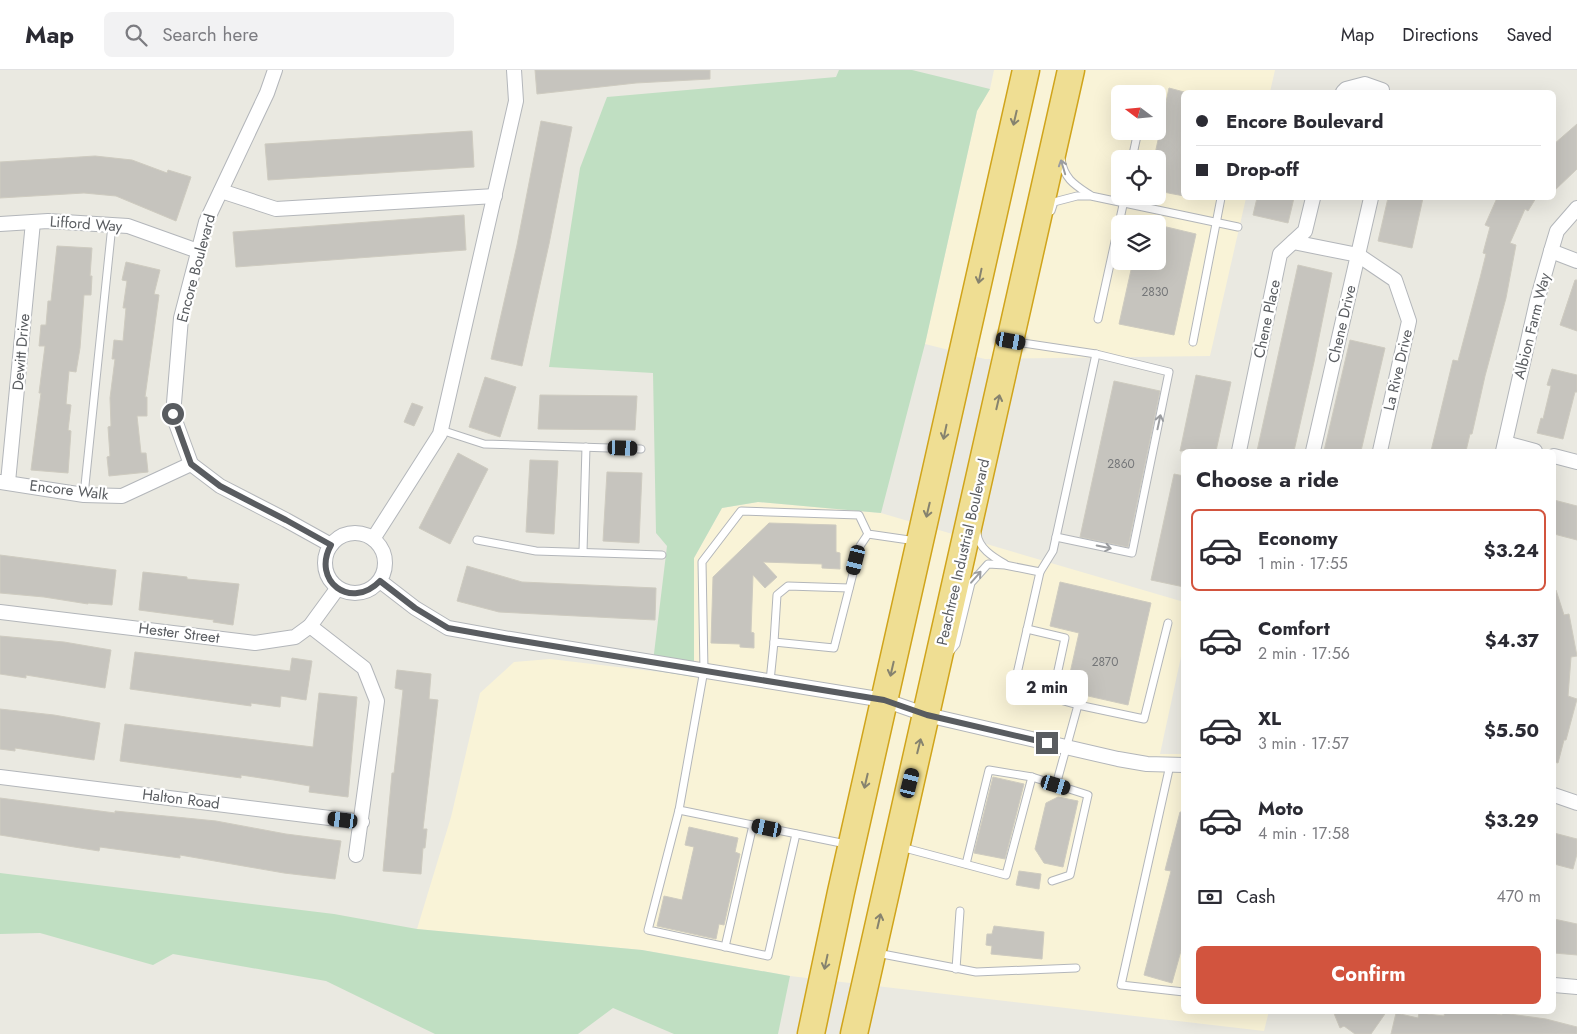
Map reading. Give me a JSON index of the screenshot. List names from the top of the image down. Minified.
{"streets":{"highway":["Peachtree Industrial Boulevard"],"street":["Lifford Way","Encore Boulevard","Chene Place","Chene Drive","Albion Farm Way","Dewitt Drive","La Rive Drive","Encore Walk","Hester Street","Halton Road"]},"crossings":[["Lifford Way","Encore Boulevard"],["Lifford Way","Dewitt Drive"],["Encore Boulevard","Encore Walk"],["Chene Place","La Rive Drive"],["Chene Drive","La Rive Drive"],["Dewitt Drive","Encore Walk"]],"house_numbers":["2830","2860","2870"],"north":"left","page":{"header":"Map","search":"Search here","nav":["Map","Directions","Saved"],"banner":["Encore Boulevard","Drop-off"],"heading":"Choose a ride","list":[{"name":"Economy","note":"1 min · 17:55","value":"$3.24"},{"name":"Comfort","note":"2 min · 17:56","value":"$4.37"},{"name":"XL","note":"3 min · 17:57","value":"$5.50"},{"name":"Moto","note":"4 min · 17:58","value":"$3.29"}],"bubble":"2 min","pay":["Cash","470 m"],"buttons":"Confirm"}}
